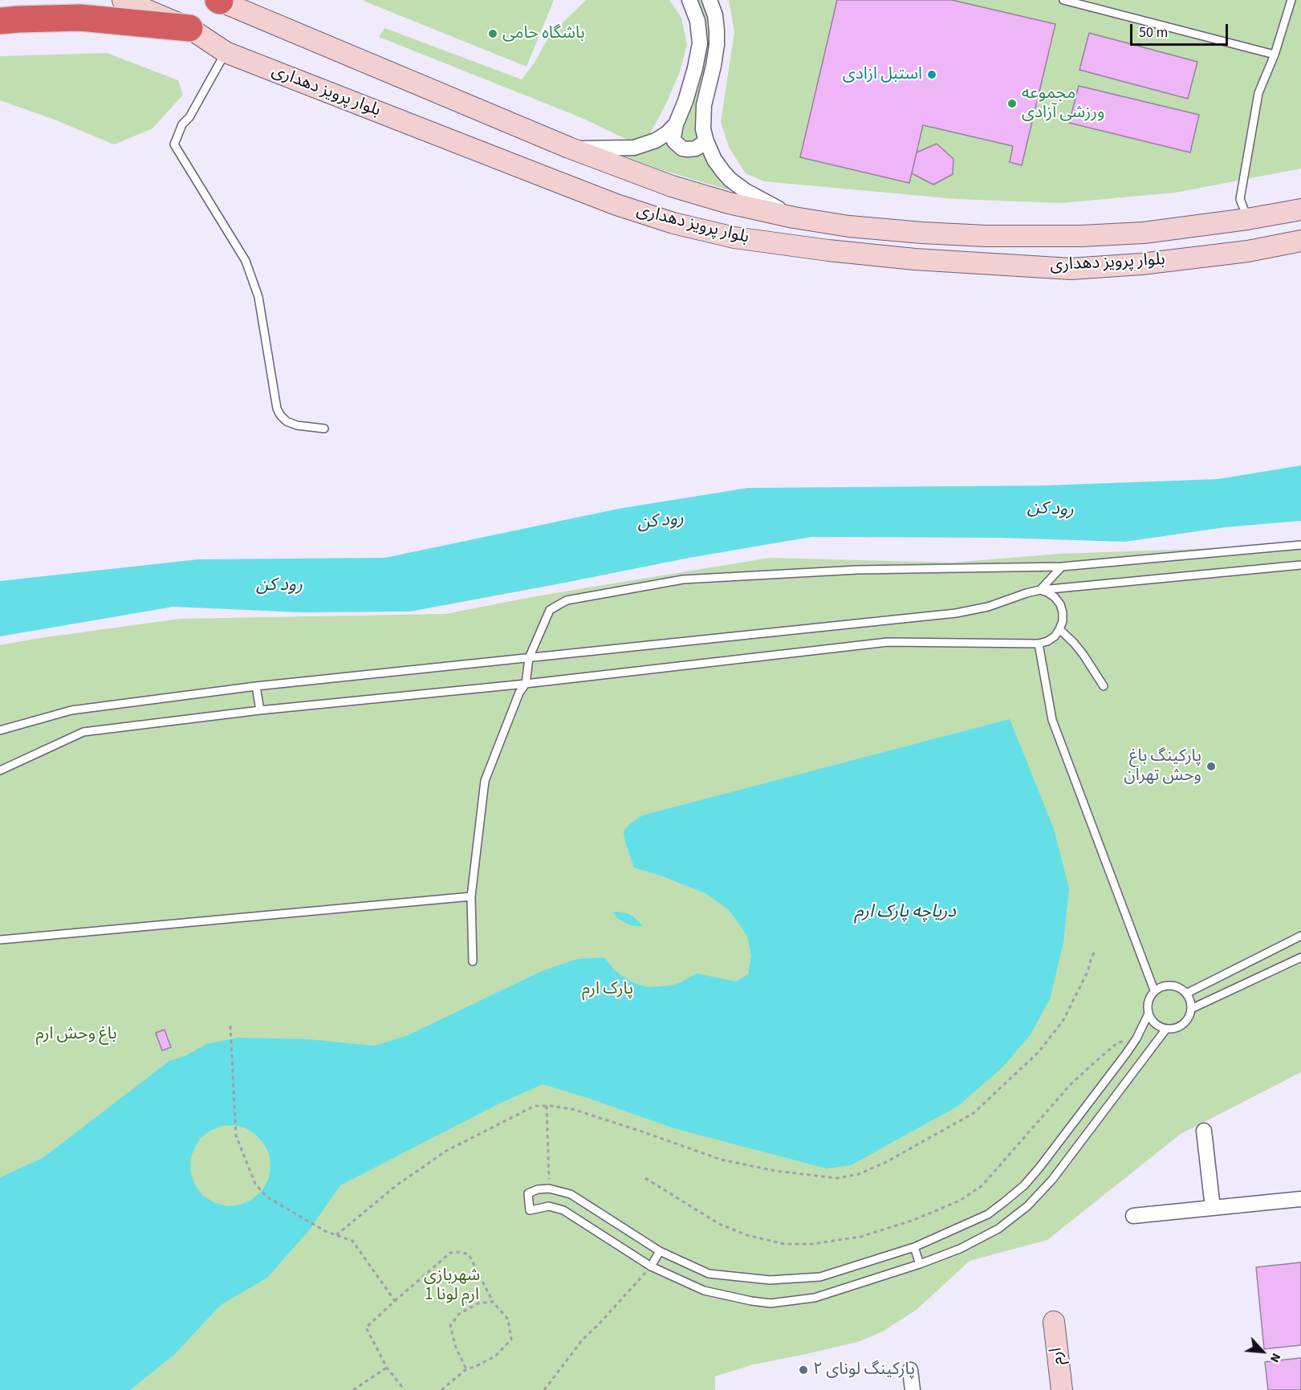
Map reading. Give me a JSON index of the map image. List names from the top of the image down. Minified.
{"streets":{"main road":["بلوار پرویز دهداری","ارم"]},"water":["رود کن","دریاچه پارک ارم"],"parks":["پارک ارم","باغ وحش ارم","شهربازی ارم لونا 1"],"places":["باشگاه حامی","استبل ازادی","مجموعه ورزشی آزادی","پارکینگ باغ وحش تهران","پارکینگ لونای ۲"],"scale_bar":"50 m","north":"bottom right"}
